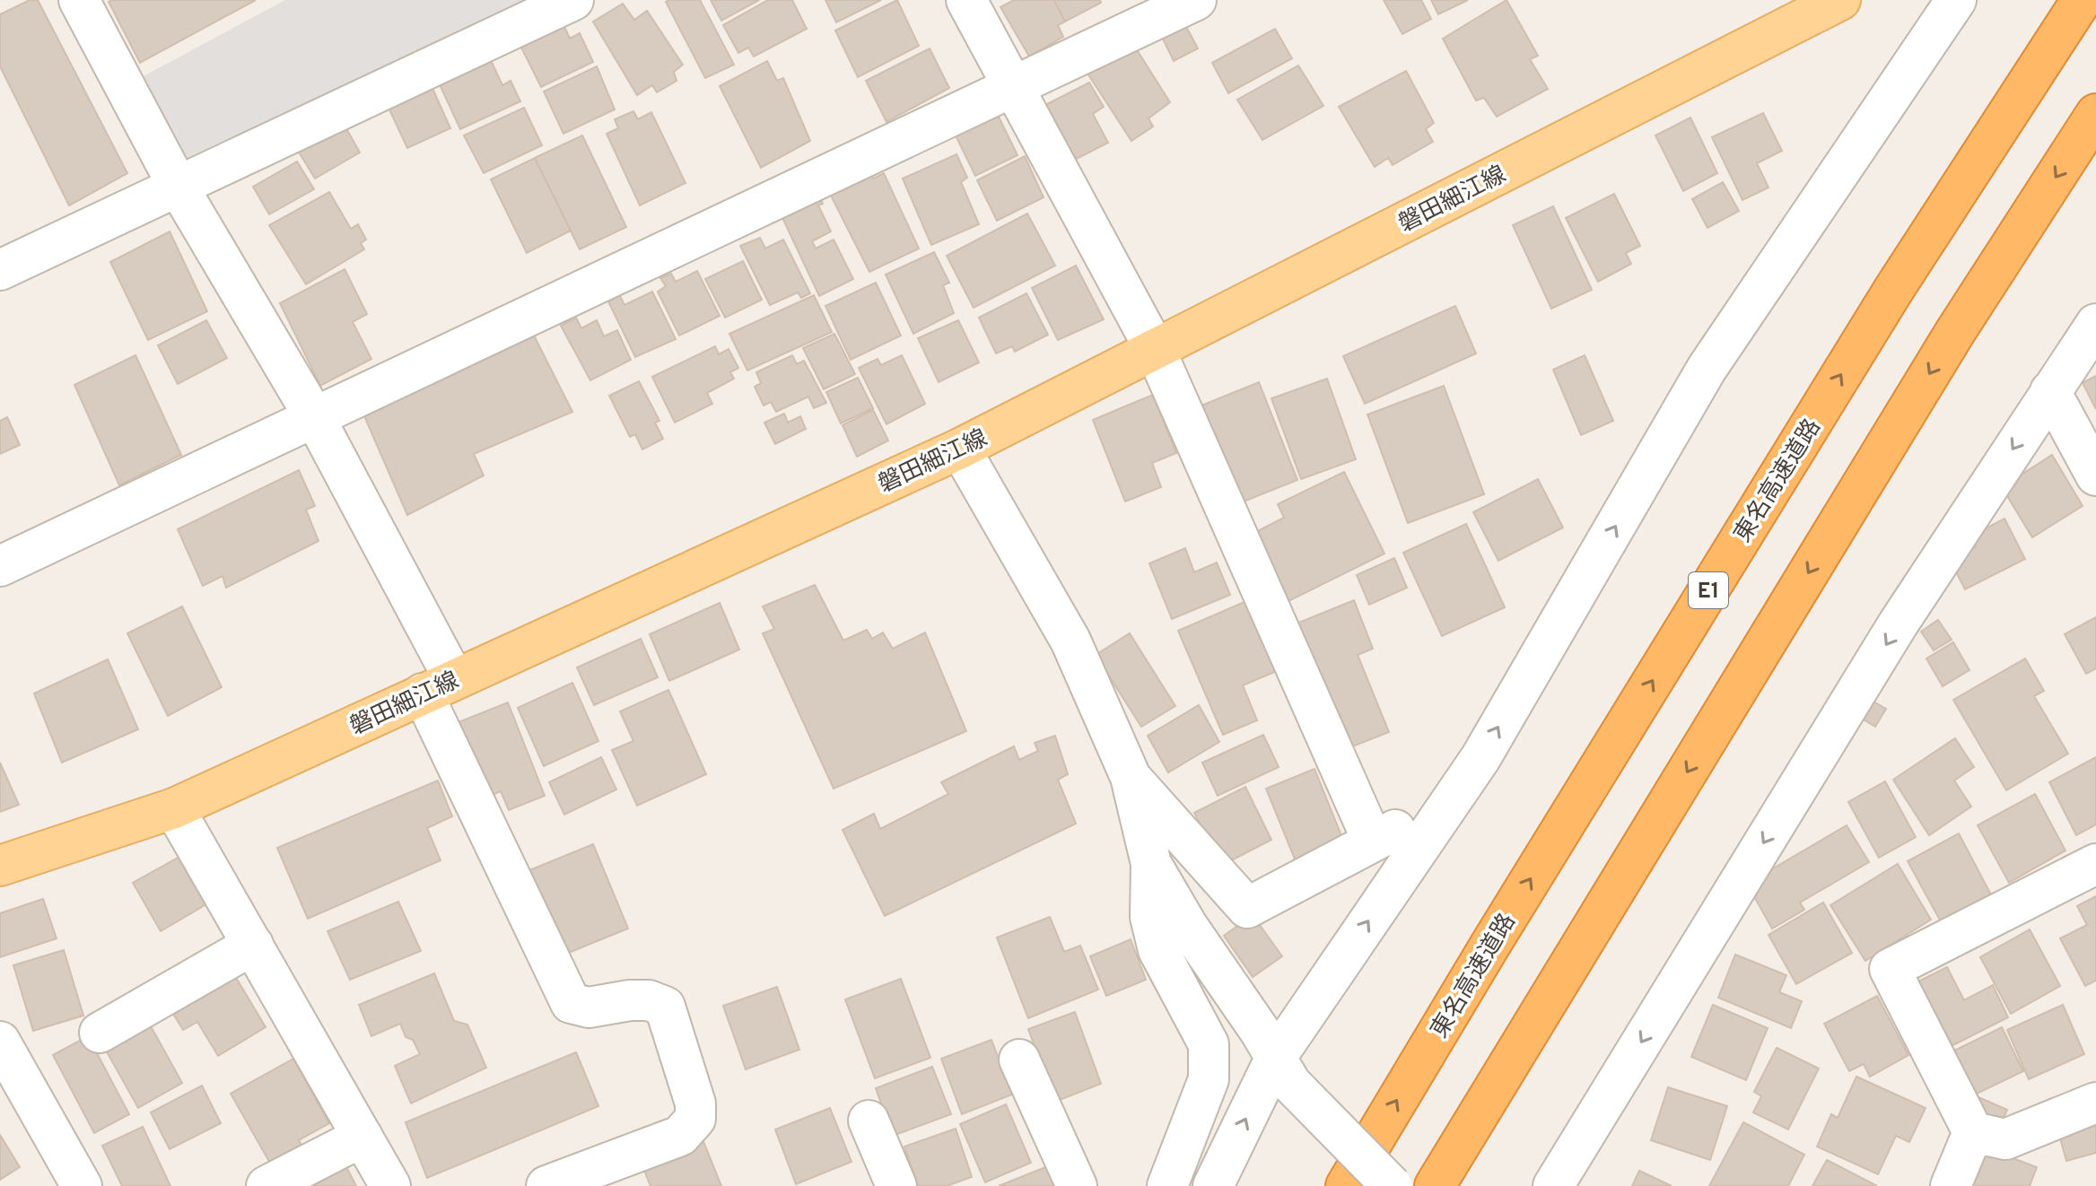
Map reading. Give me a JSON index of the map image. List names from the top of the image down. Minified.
{"streets":{"highway":["東名高速道路","E1"],"main road":["磐田細江線"]}}
